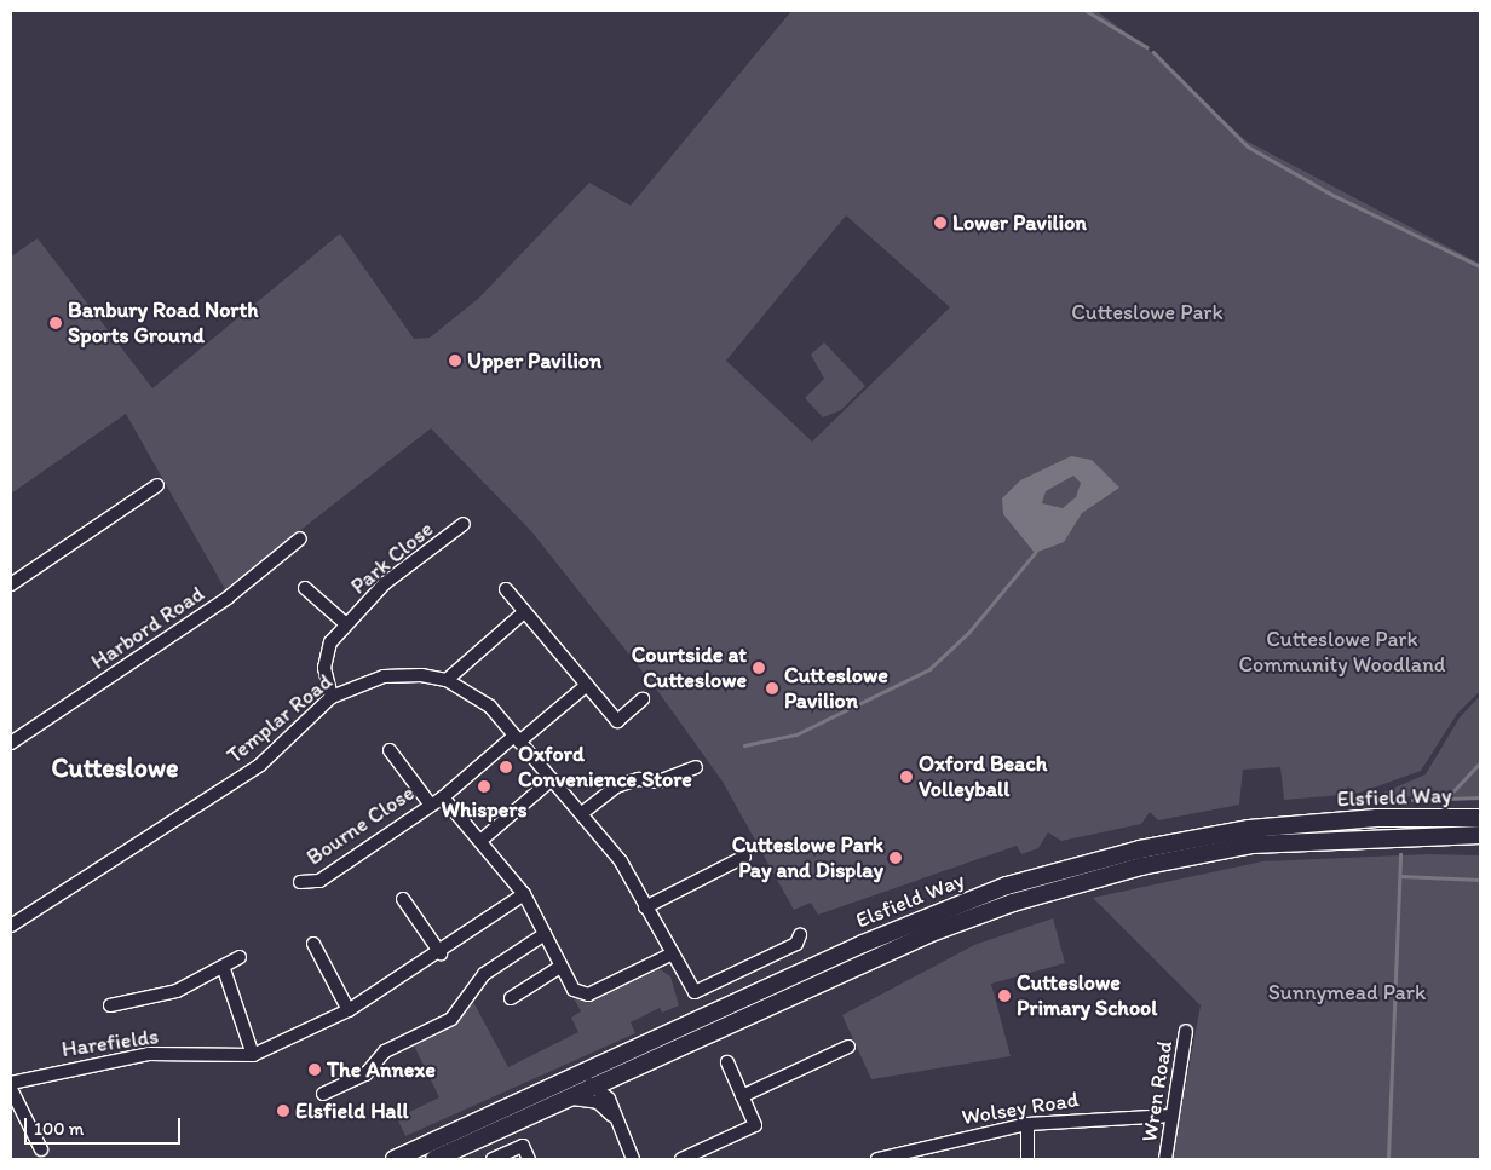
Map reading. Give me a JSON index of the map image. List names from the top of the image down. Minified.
{"streets":{"highway":["Elsfield Way"],"street":["Park Close","Harbord Road","Templar Road","Bourne Close","Harefields","Wren Road","Wolsey Road"]},"crossings":[["Park Close","Templar Road"],["Wren Road","Wolsey Road"]],"districts":["Cutteslowe"],"parks":["Cutteslowe Park","Cutteslowe Park Community Woodland","Sunnymead Park"],"places":["Lower Pavilion","Banbury Road North Sports Ground","Upper Pavilion","Courtside at Cutteslowe","Cutteslowe Pavilion","Oxford Convenience Store","Oxford Beach Volleyball","Whispers","Cutteslowe Park Pay and Display","Cutteslowe Primary School","The Annexe","Elsfield Hall"],"scale_bar":"100 m"}
